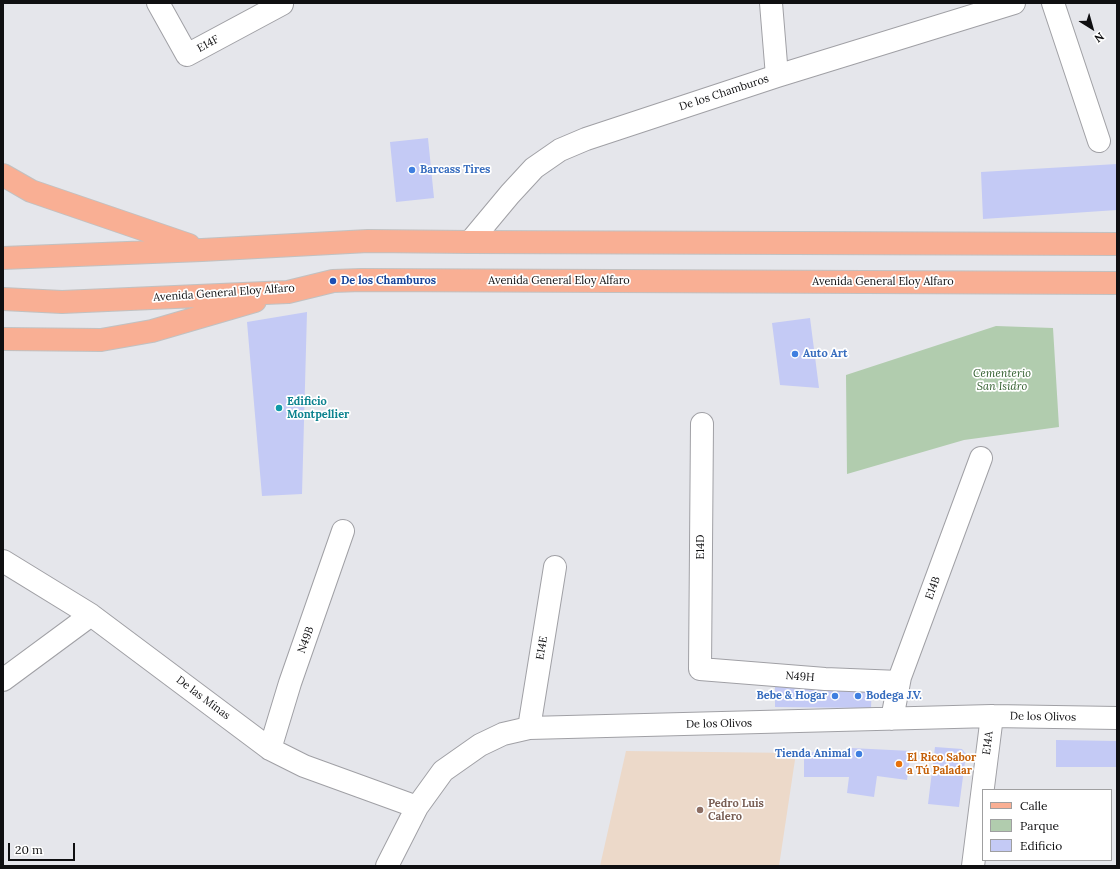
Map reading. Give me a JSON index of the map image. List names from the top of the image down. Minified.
{"streets":{"main road":["Avenida General Eloy Alfaro"],"street":["E14F","De los Chamburos","E14D","E14B","N49B","E14E","N49H","De las Minas","De los Olivos","E14A"]},"crossings":[["E14D","N49H"],["E14B","N49H"],["E14B","De los Olivos"],["N49B","De las Minas"],["E14E","De los Olivos"],["De las Minas","De los Olivos"],["De los Olivos","E14A"]],"parks":["Cementerio San Isidro"],"places":["Barcass Tires","De los Chamburos","Auto Art","Edificio Montpellier","Bebe & Hogar","Bodega J.V.","Tienda Animal","El Rico Sabor a Tú Paladar","Pedro Luis Calero"],"legend":["Calle","Parque","Edificio"],"scale_bar":"20 m","north":"bottom right"}
